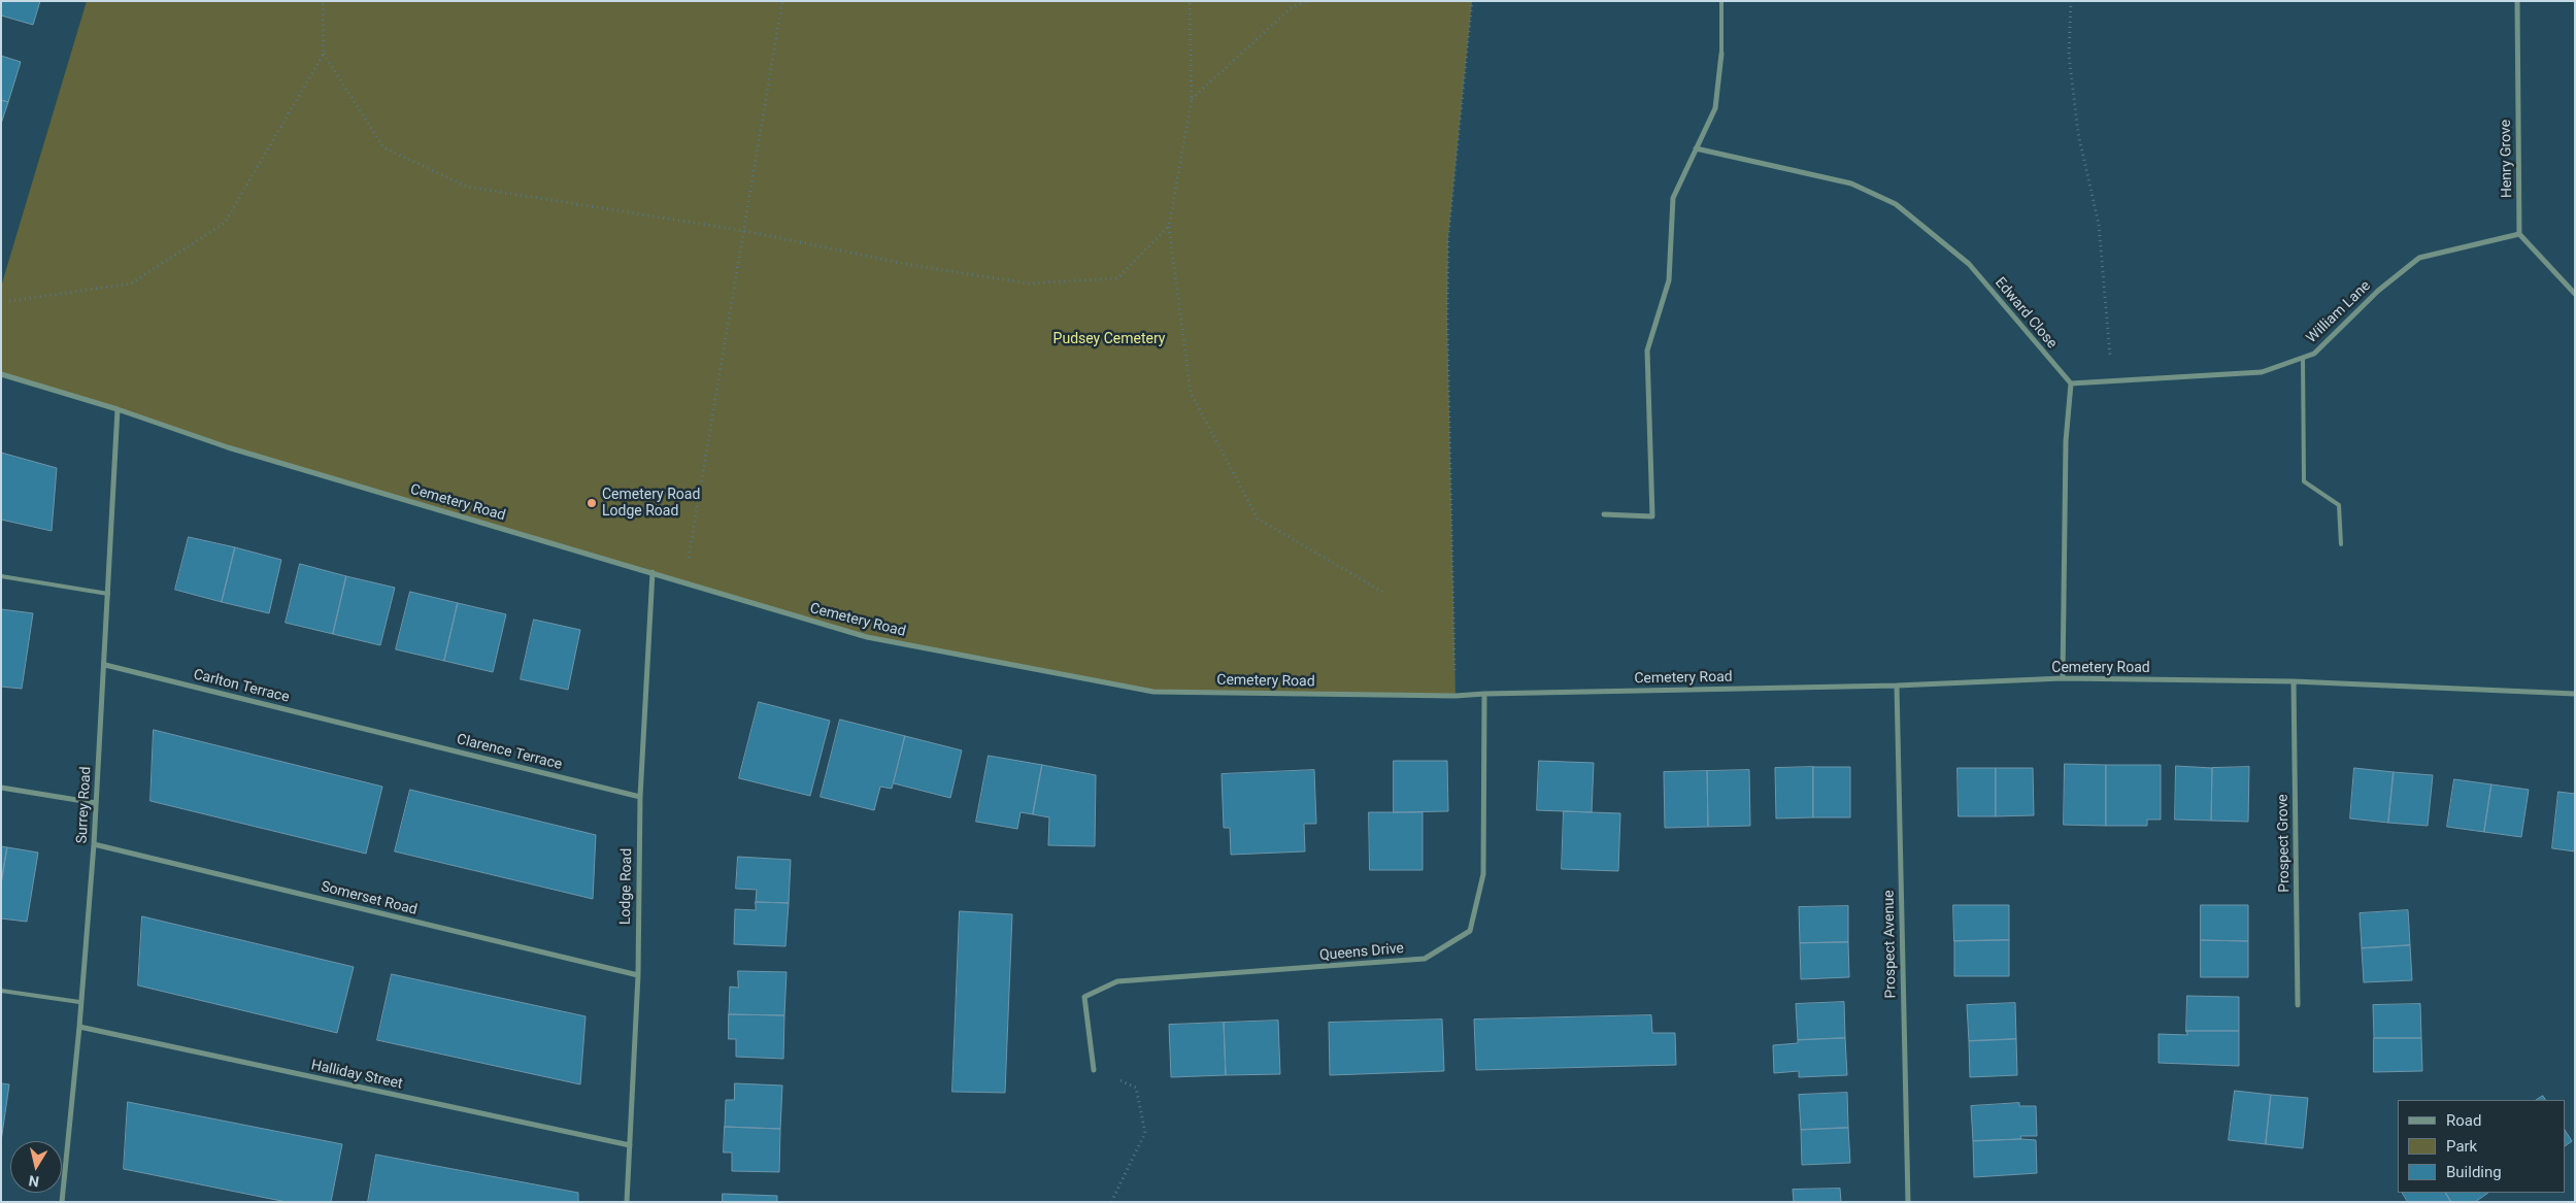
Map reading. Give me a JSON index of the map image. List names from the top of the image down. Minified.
{"streets":{"street":["Henry Grove","William Lane","Edward Close","Cemetery Road","Carlton Terrace","Clarence Terrace","Surrey Road","Prospect Grove","Lodge Road","Somerset Road","Prospect Avenue","Queens Drive","Halliday Street"]},"crossings":[["Henry Grove","William Lane"],["William Lane","Edward Close"],["Cemetery Road","Surrey Road"],["Cemetery Road","Prospect Grove"],["Cemetery Road","Lodge Road"],["Cemetery Road","Prospect Avenue"],["Cemetery Road","Queens Drive"],["Carlton Terrace","Clarence Terrace"],["Carlton Terrace","Surrey Road"],["Clarence Terrace","Lodge Road"],["Surrey Road","Somerset Road"],["Surrey Road","Halliday Street"],["Lodge Road","Somerset Road"],["Lodge Road","Halliday Street"]],"parks":["Pudsey Cemetery"],"places":["Cemetery Road Lodge Road"],"legend":["Road","Park","Building"],"north":"bottom"}
